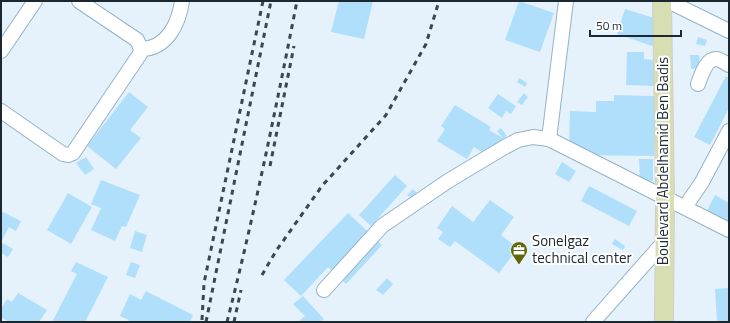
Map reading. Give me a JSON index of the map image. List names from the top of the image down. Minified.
{"streets":{"main road":["Boulevard Abdelhamid Ben Badis"]},"places":{"office":["Sonelgaz technical center"]},"scale_bar":"50 m"}
